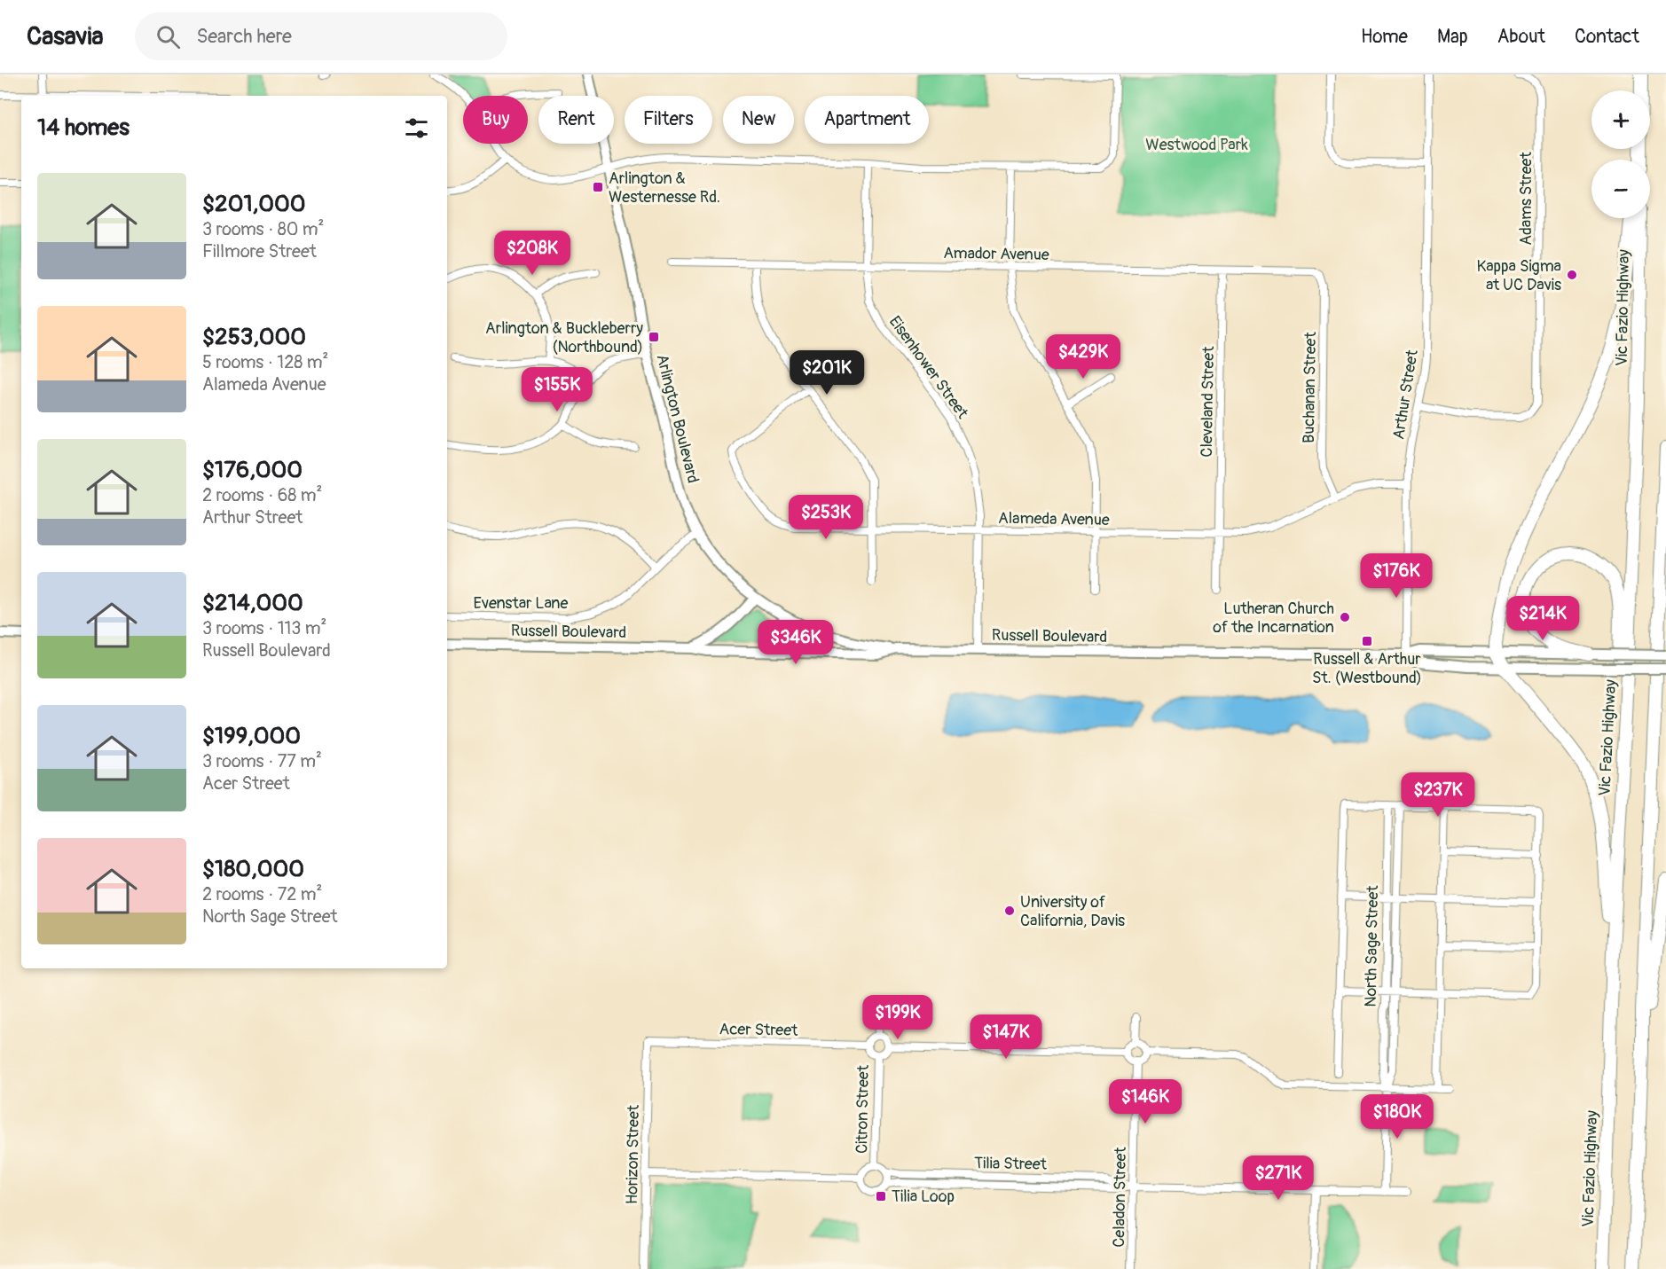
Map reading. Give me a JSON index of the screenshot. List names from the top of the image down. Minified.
{"streets":{"highway":["Vic Fazio Highway"],"main road":["Arlington Boulevard","Russell Boulevard"],"street":["Adams Street","Amador Avenue","Eisenhower Street","Buchanan Street","Arthur Street","Cleveland Street","Alameda Avenue","Evenstar Lane","North Sage Street","Acer Street","Citron Street","Horizon Street","Tilia Street","Celadon Street"]},"crossings":[["Adams Street","Arthur Street"],["Amador Avenue","Eisenhower Street"],["Amador Avenue","Buchanan Street"],["Amador Avenue","Cleveland Street"],["Eisenhower Street","Alameda Avenue"],["Eisenhower Street","Russell Boulevard"],["Buchanan Street","Alameda Avenue"],["Arthur Street","Alameda Avenue"],["Arthur Street","Russell Boulevard"],["Cleveland Street","Alameda Avenue"],["Arlington Boulevard","Evenstar Lane"],["Arlington Boulevard","Russell Boulevard"],["North Sage Street","Tilia Street"],["Acer Street","Citron Street"],["Acer Street","Horizon Street"],["Citron Street","Tilia Street"],["Tilia Street","Celadon Street"]],"parks":["Westwood Park"],"places":{"transit":["Arlington & Westernesse Rd.","Arlington & Buckleberry (Northbound)","Russell & Arthur St. (Westbound)","Tilia Loop"],"other":["Kappa Sigma at UC Davis","Lutheran Church of the Incarnation","University of California, Davis"]},"page":{"header":"Casavia","search":"Search here","nav":["Home","Map","About","Contact"],"map_buttons":["+","−"],"chip":["Buy","Rent","Filters","New","Apartment"],"heading":"14 homes","list":[{"name":"$201,000","note":"3 rooms · 80 m² · Fillmore Street"},{"name":"$253,000","note":"5 rooms · 128 m² · Alameda Avenue"},{"name":"$176,000","note":"2 rooms · 68 m² · Arthur Street"},{"name":"$214,000","note":"3 rooms · 113 m² · Russell Boulevard"},{"name":"$199,000","note":"3 rooms · 77 m² · Acer Street"},{"name":"$180,000","note":"2 rooms · 72 m² · North Sage Street"}],"price":["$208K","$429K","$201K","$155K","$253K","$176K","$214K","$346K","$237K","$199K","$147K","$146K","$180K","$271K"]}}
